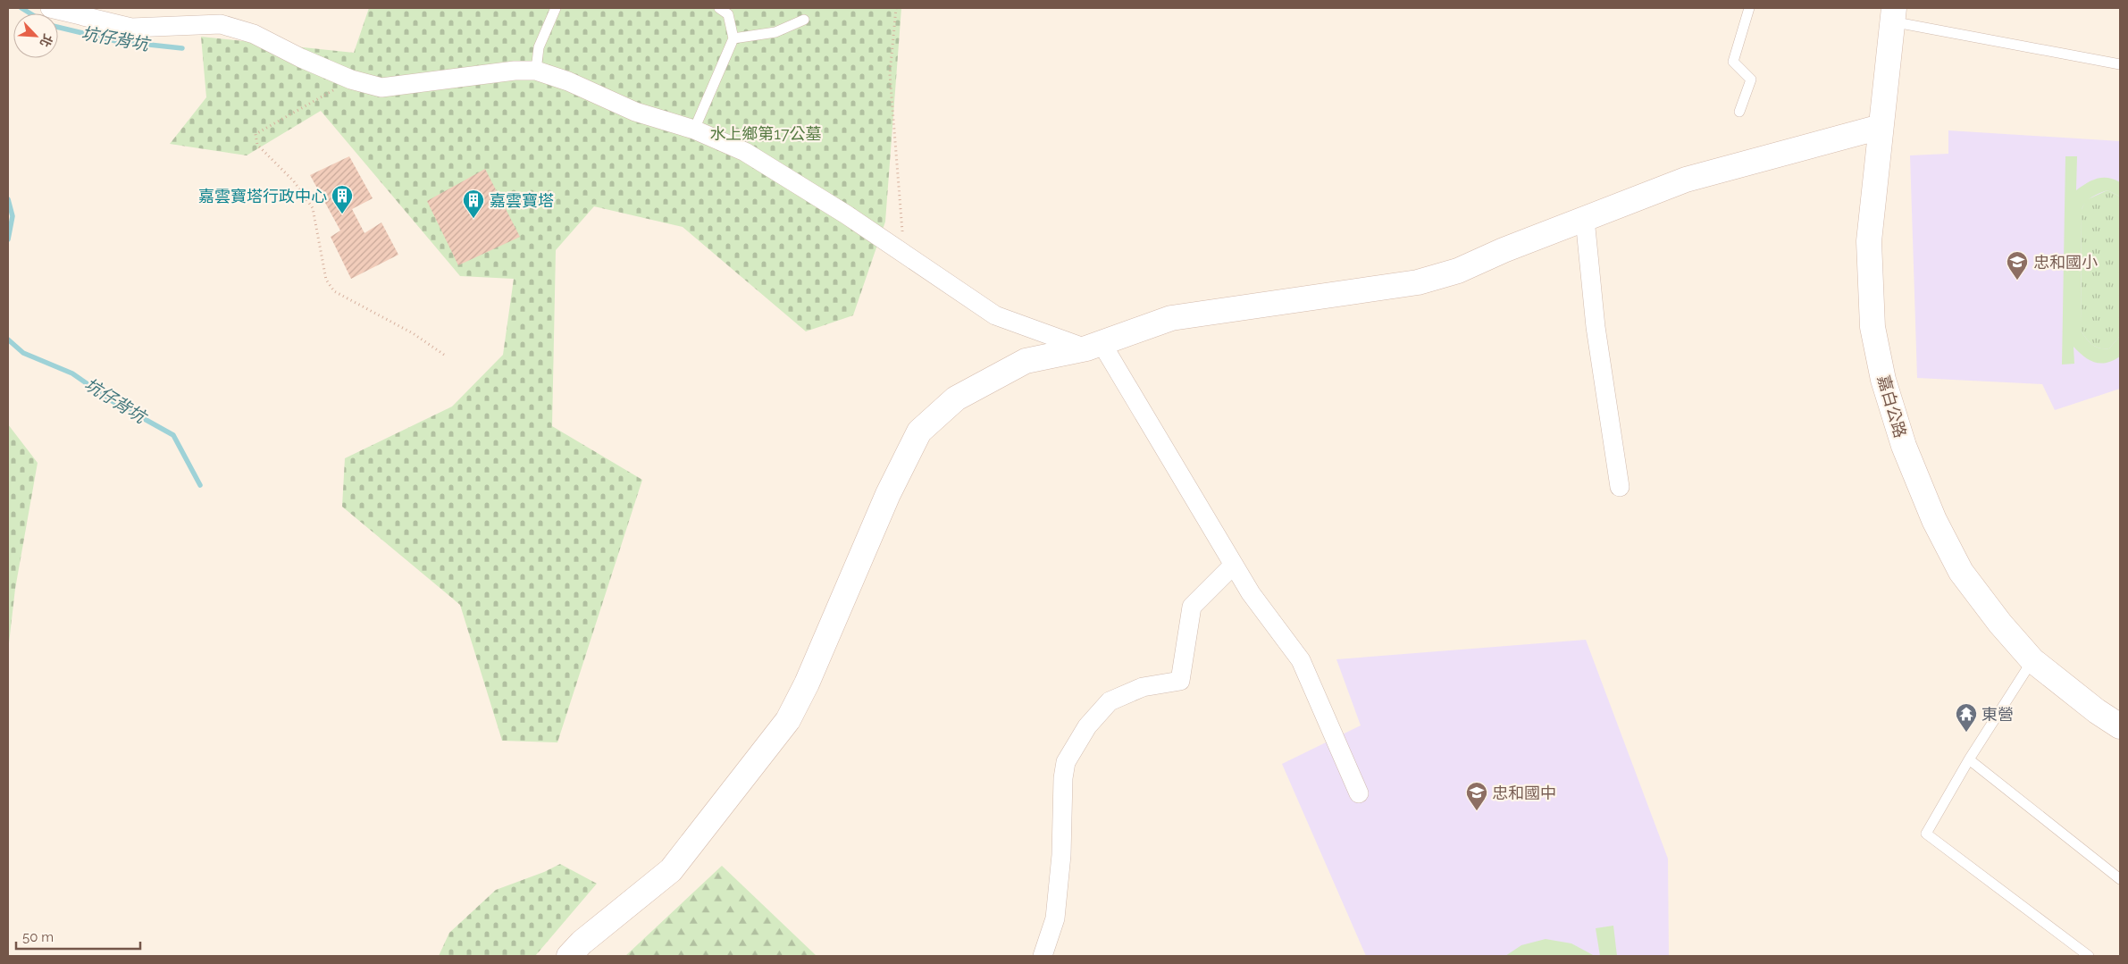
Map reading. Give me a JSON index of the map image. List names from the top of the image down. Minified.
{"streets":{"street":["嘉白公路"]},"water":["坑仔背坑"],"parks":["水上鄉第17公墓"],"places":{"building":["嘉雲寶塔行政中心","嘉雲寶塔"],"school or university":["忠和國小","忠和國中"],"temple":["東營"]},"scale_bar":"50 m","north":"bottom right"}
